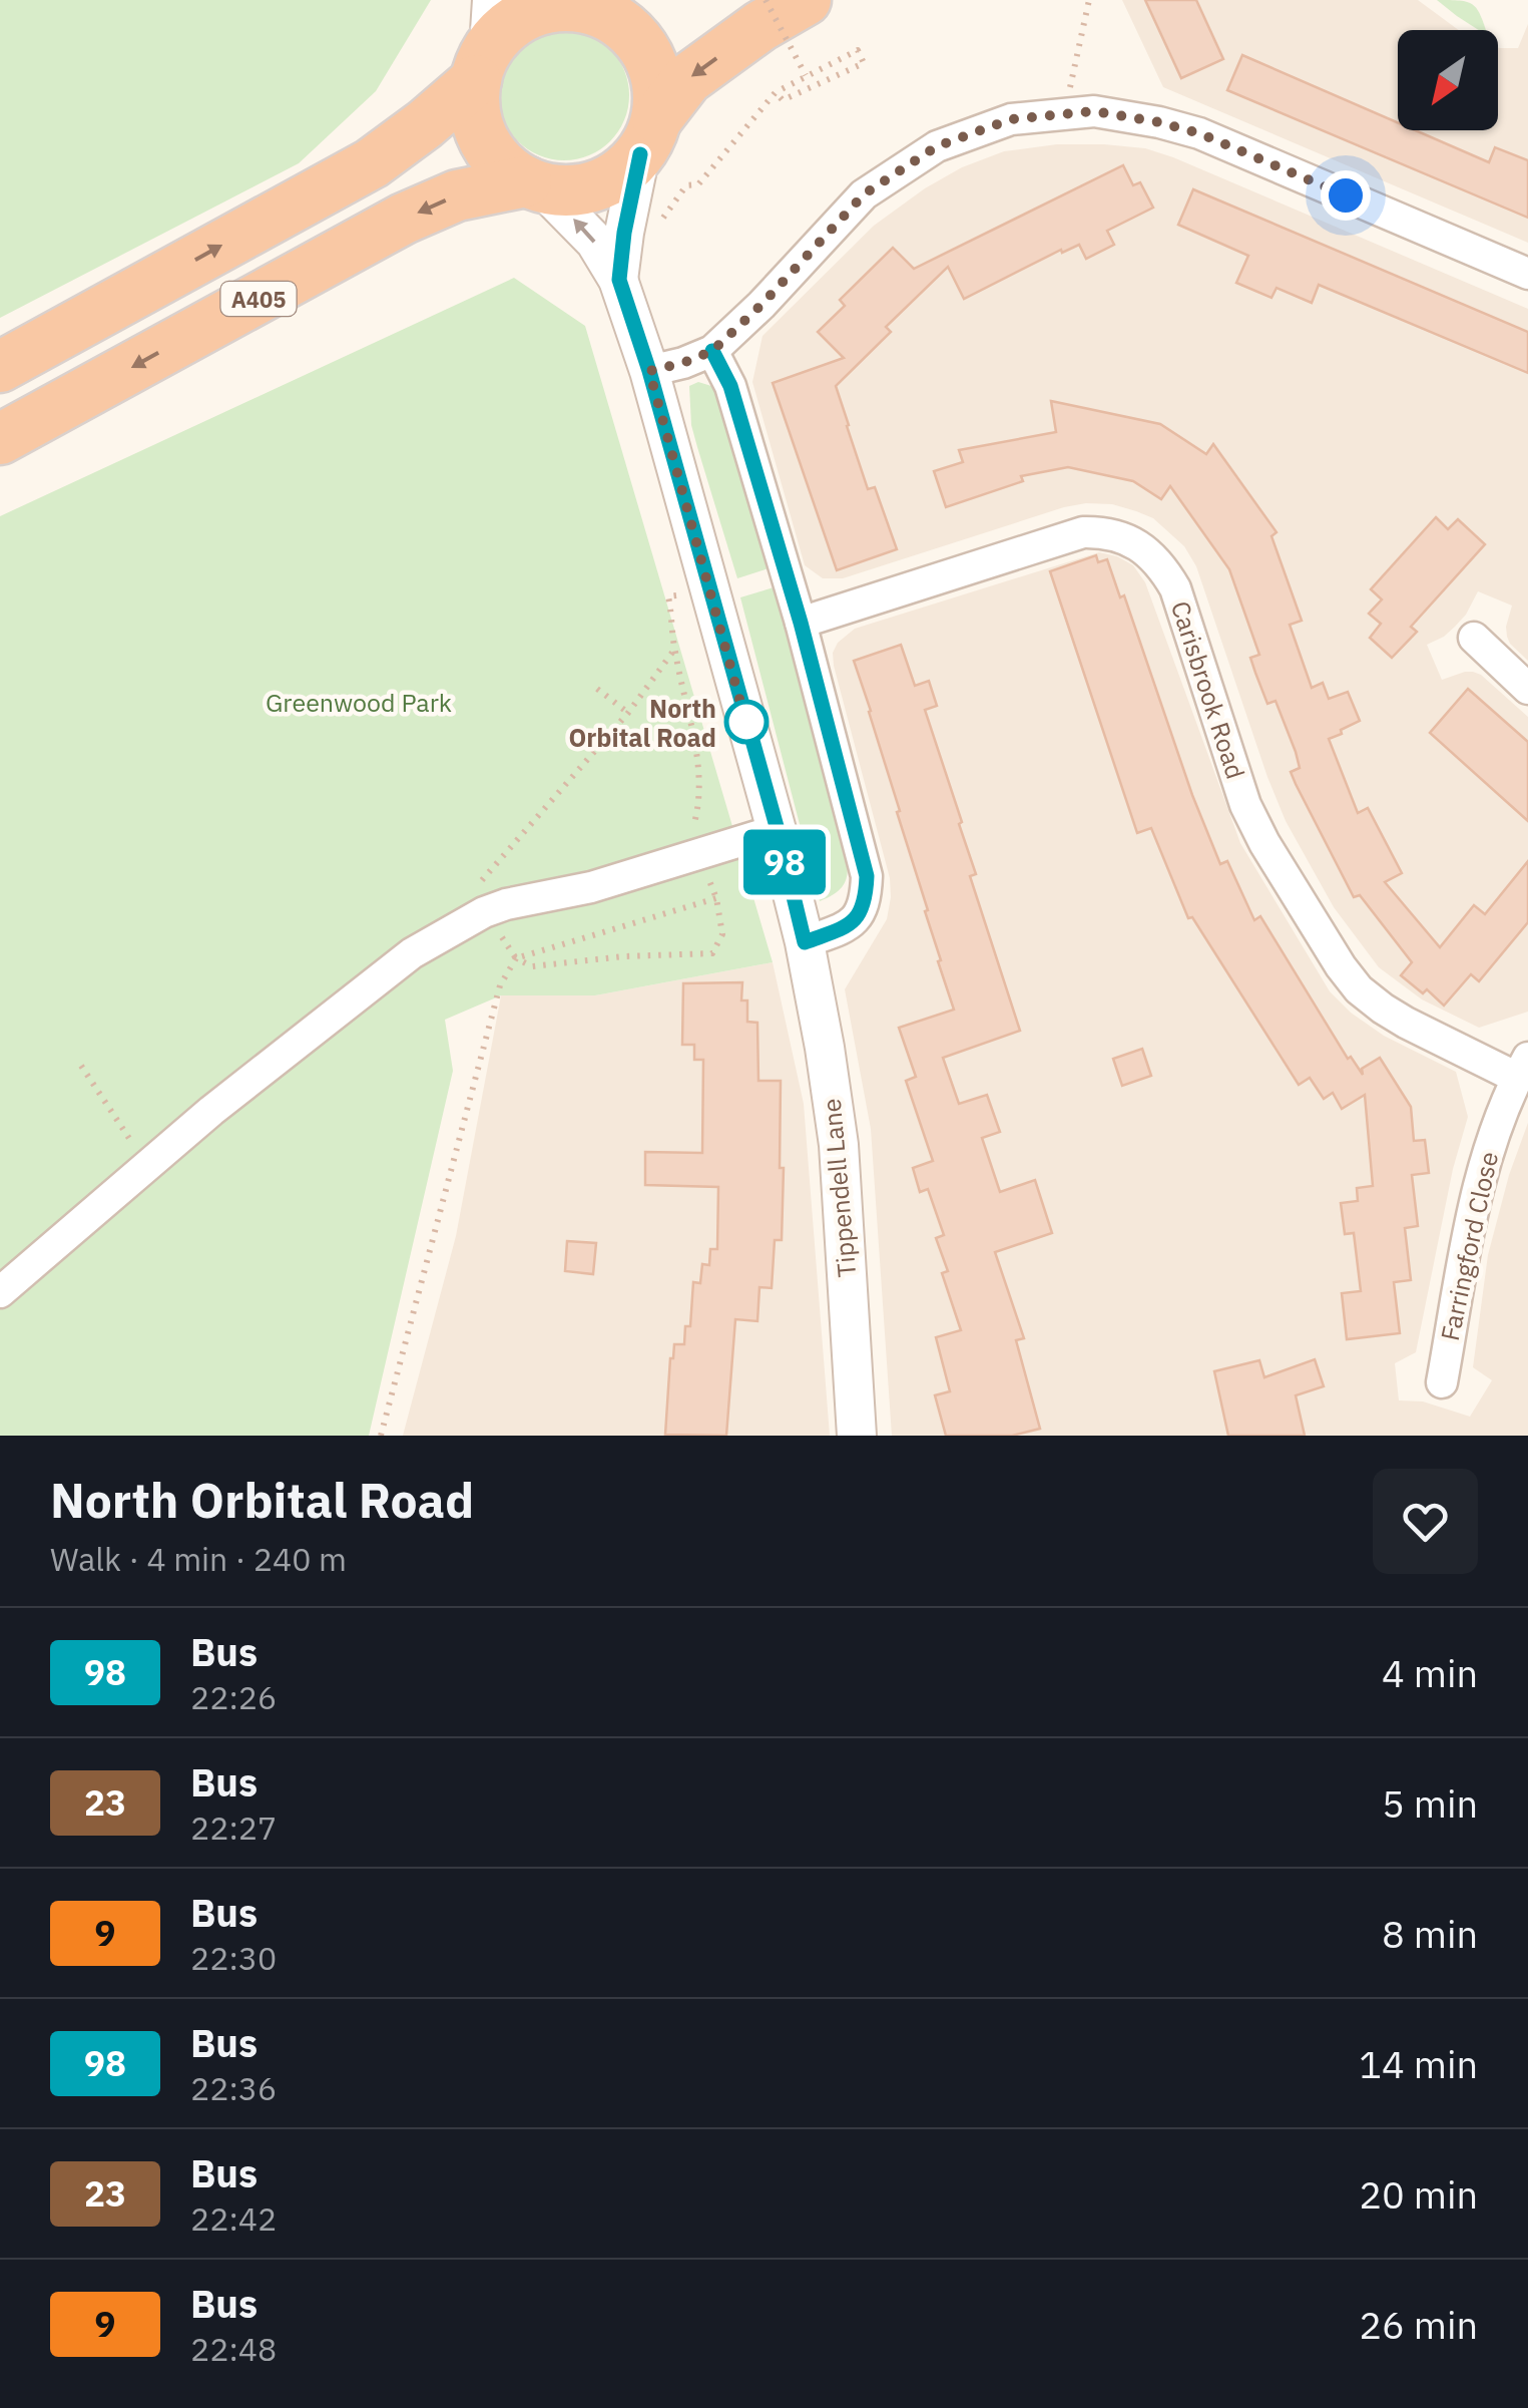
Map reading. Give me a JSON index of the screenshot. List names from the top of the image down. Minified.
{"streets":{"highway":["A405"],"street":["Carisbrook Road","Tippendell Lane","Farringford Close"]},"crossings":[["A405","Tippendell Lane"],["Carisbrook Road","Farringford Close"]],"parks":["Greenwood Park"],"places":["North Orbital Road"],"lines":["bus line 98"],"north":"bottom left","page":{"on_map":"98","heading":["North Orbital Road","Walk · 4 min · 240 m"],"list":[{"mark":"98","name":"Bus","note":"22:26","value":"4 min"},{"mark":"23","name":"Bus","note":"22:27","value":"5 min"},{"mark":"9","name":"Bus","note":"22:30","value":"8 min"},{"mark":"98","name":"Bus","note":"22:36","value":"14 min"},{"mark":"23","name":"Bus","note":"22:42","value":"20 min"},{"mark":"9","name":"Bus","note":"22:48","value":"26 min"}]}}
